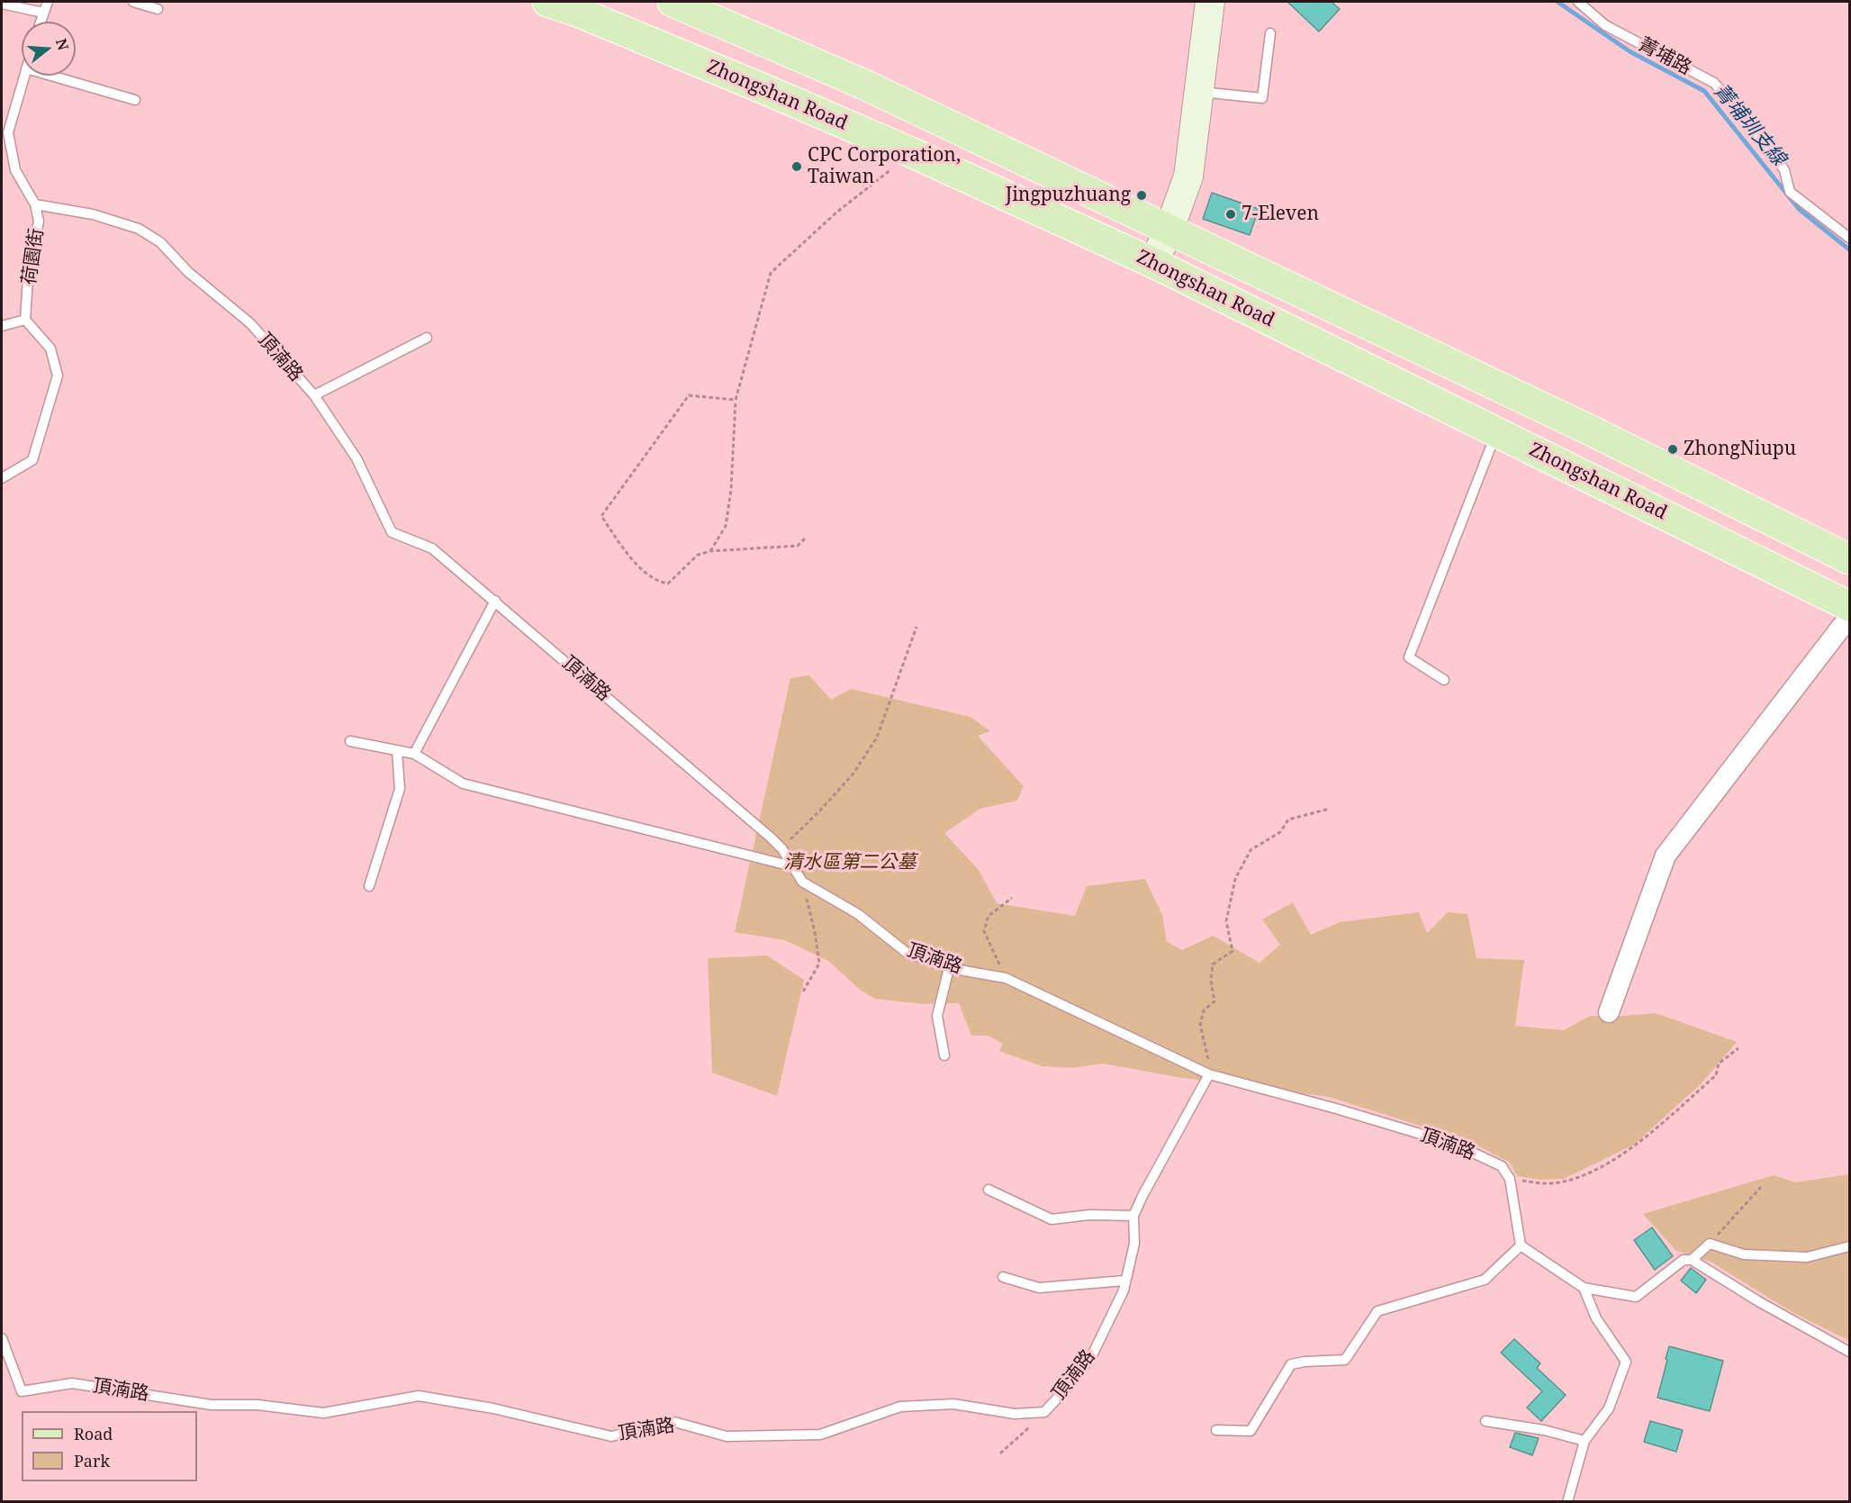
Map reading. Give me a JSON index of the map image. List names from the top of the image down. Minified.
{"streets":{"main road":["Zhongshan Road"],"lane":["菁埔路","荷園街","頂湳路"]},"crossings":[["荷園街","頂湳路"]],"water":["菁埔圳支線"],"parks":["清水區第二公墓"],"places":["CPC Corporation, Taiwan","Jingpuzhuang","7-Eleven","ZhongNiupu"],"legend":["Road","Park"],"north":"right"}
